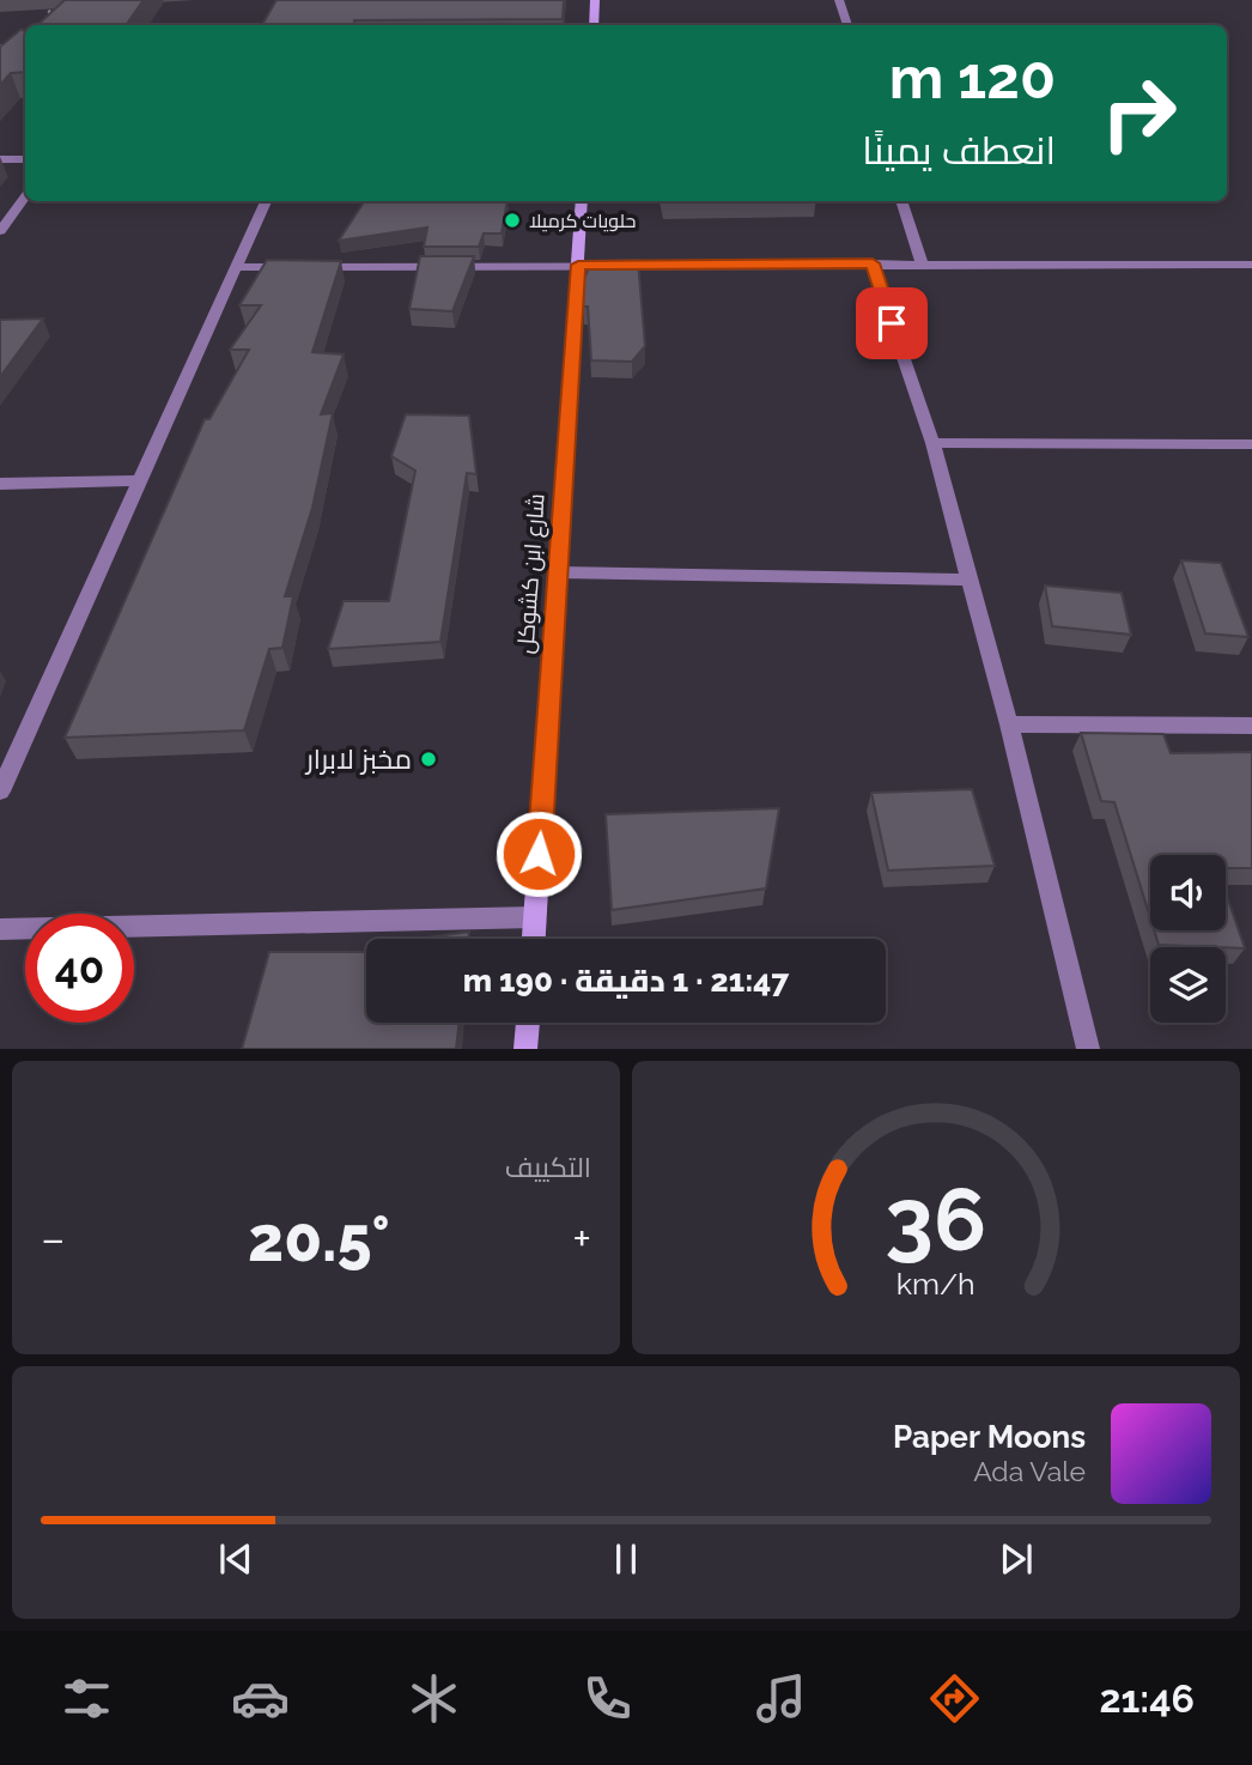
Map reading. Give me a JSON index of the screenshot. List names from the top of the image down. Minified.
{"streets":{"street":["شارع ابن كشوكل"]},"places":["حلويات كرميلا","مخبز لابرار"],"page":{"turn":["120 m","انعطف يمينًا"],"limit":"40","trip":"21:47 · 1 دقيقة · 190 m","tile":"التكييف","heat":["−","20.5°","+"],"song":["Paper Moons","Ada Vale"],"tabs":"21:46","gauge":["36","km/h"]}}
